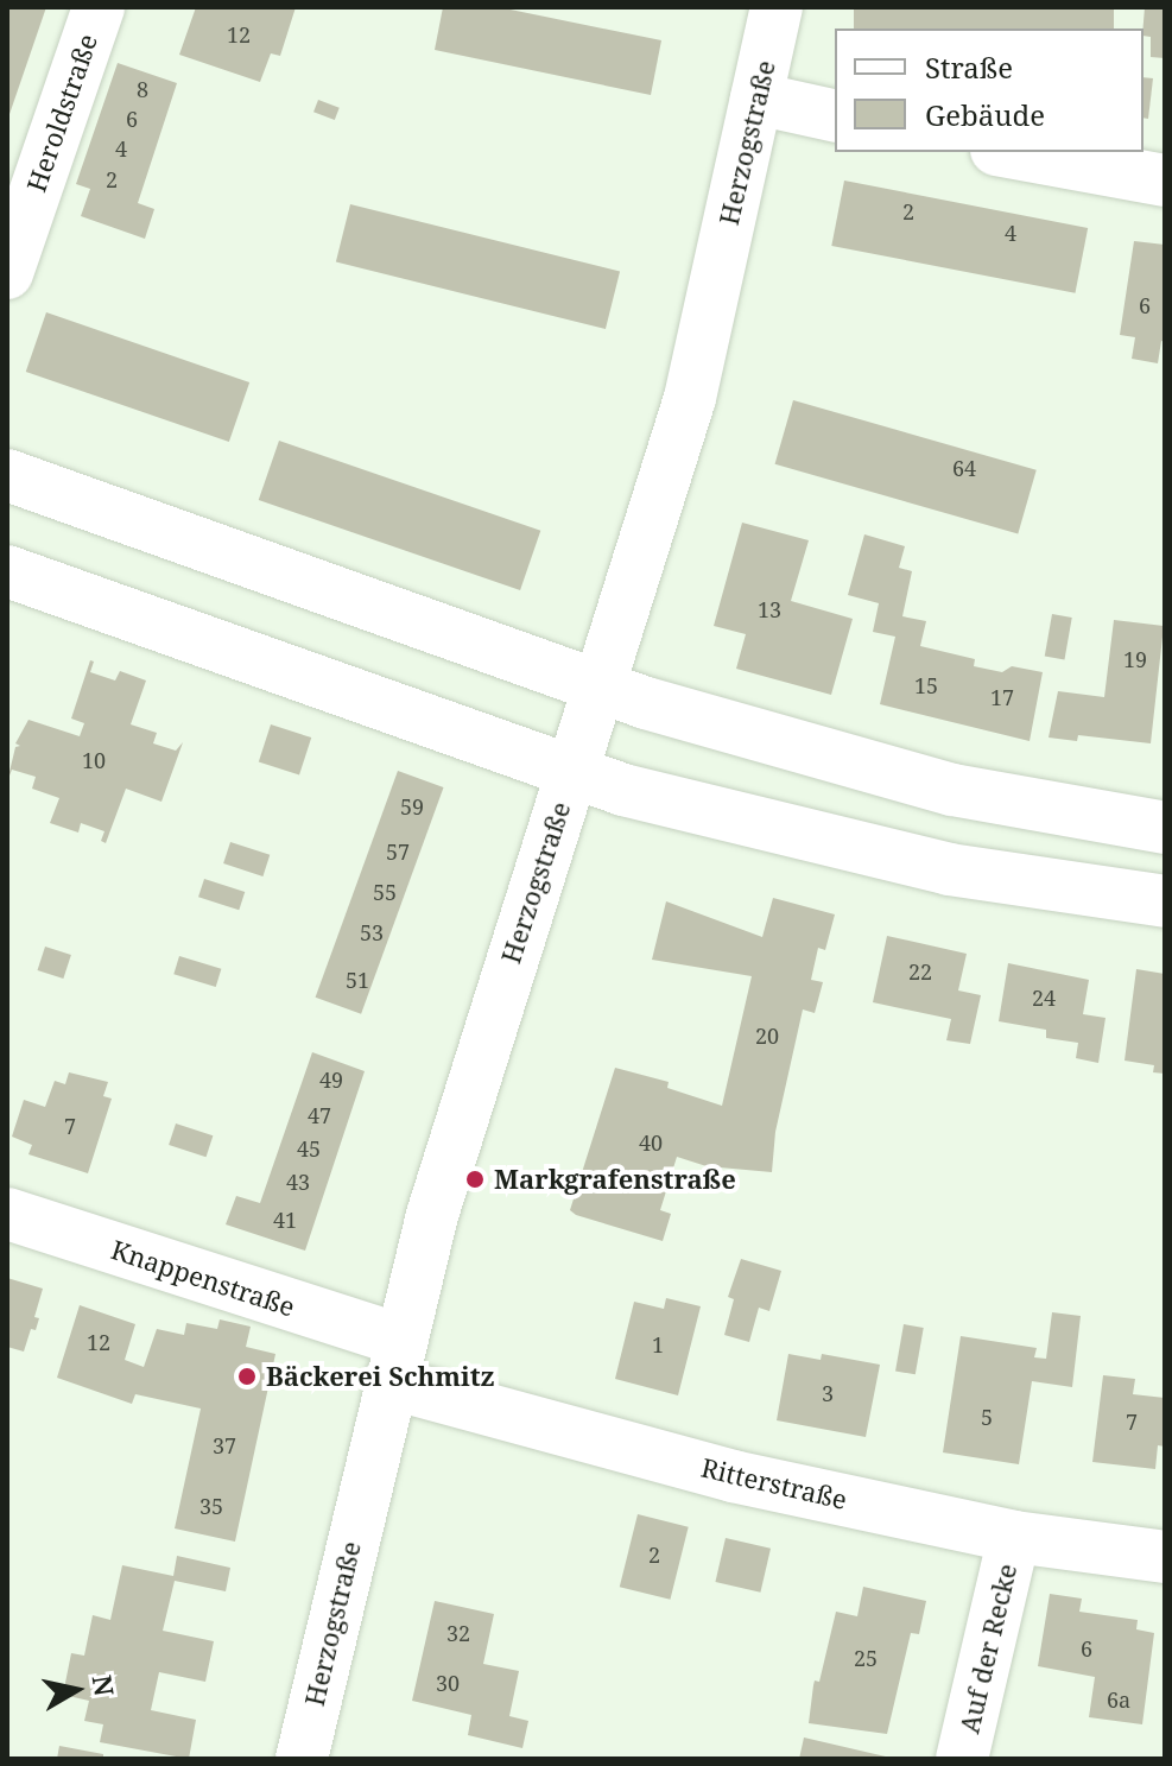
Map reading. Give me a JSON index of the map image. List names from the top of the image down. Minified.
{"streets":{"street":["Heroldstraße","Herzogstraße","Knappenstraße","Ritterstraße","Auf der Recke"]},"crossings":[["Herzogstraße","Knappenstraße"],["Herzogstraße","Ritterstraße"],["Knappenstraße","Ritterstraße"],["Ritterstraße","Auf der Recke"]],"places":["Markgrafenstraße","Bäckerei Schmitz"],"house_numbers":["12","8","6","4","2","2","4","6","64","13","19","15","17","10","59","57","55","53","22","51","24","20","49","47","7","40","45","43","41","12","1","3","5","7","37","35","2","32","6","25","30","6a"],"legend":["Straße","Gebäude"],"north":"right"}
